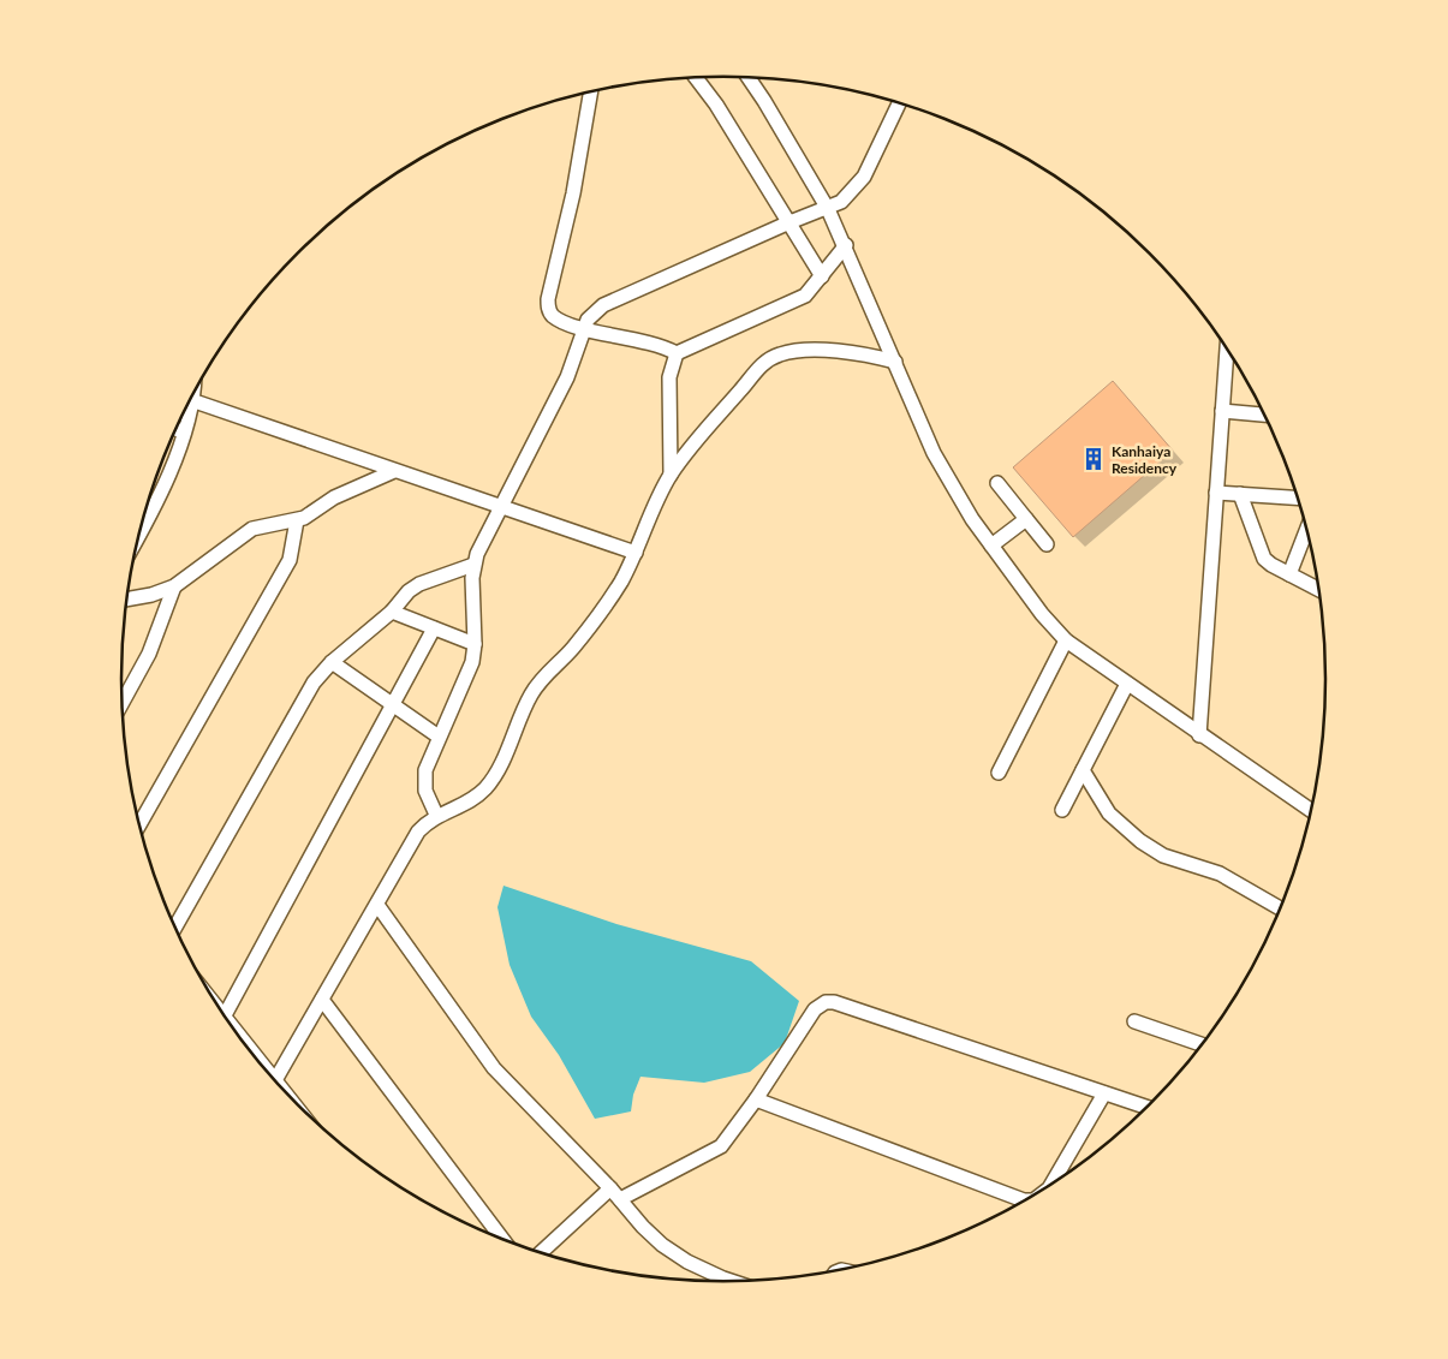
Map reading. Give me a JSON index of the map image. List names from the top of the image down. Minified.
{"places":{"building":["Kanhaiya Residency"]}}
